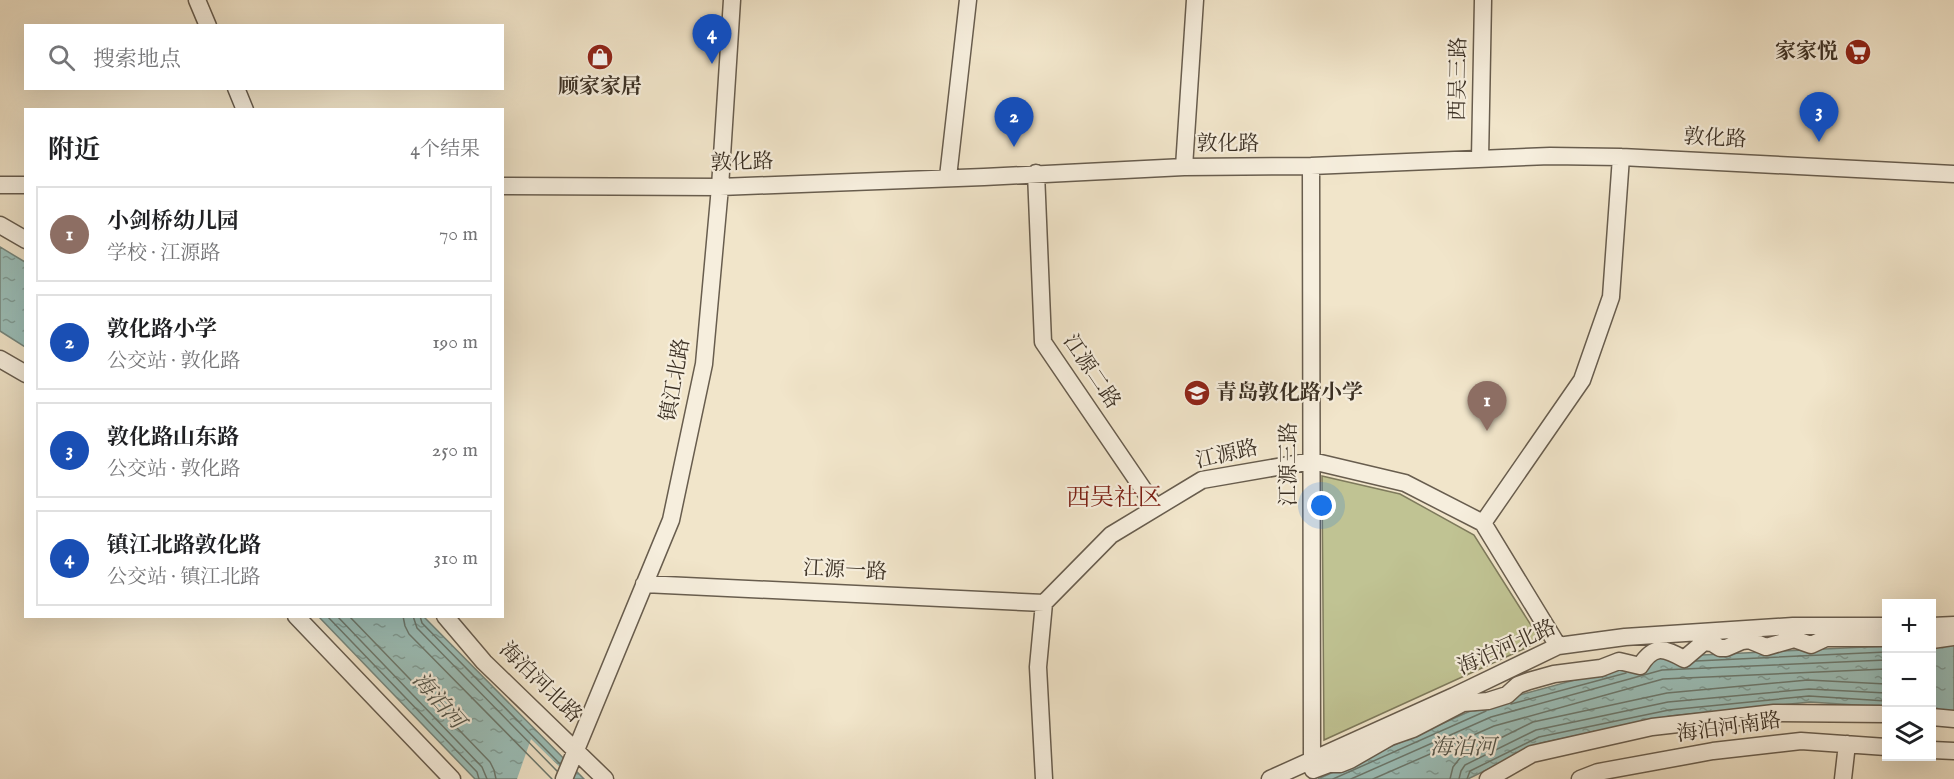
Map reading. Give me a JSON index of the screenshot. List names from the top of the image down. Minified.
{"streets":{"street":["西吴三路","敦化路","江源二路","镇江北路","江源路","江源三路","江源一路","海泊河北路","海泊河南路"]},"crossings":[["西吴三路","敦化路"],["敦化路","江源二路"],["敦化路","镇江北路"],["敦化路","江源三路"],["江源二路","江源路"],["镇江北路","江源一路"],["镇江北路","海泊河北路"],["江源路","江源三路"],["江源路","江源一路"],["江源三路","海泊河北路"]],"districts":["西吴社区"],"water":["海泊河"],"places":{"supermarket":["家家悦"],"shop":["顾家家居"],"school or university":["青岛敦化路小学"]},"page":{"pins":["4","3","2","1"],"search":"搜索地点","heading":["附近","4个结果"],"list":[{"mark":"1","name":"小剑桥幼儿园","note":"学校 · 江源路","value":"70 m"},{"mark":"2","name":"敦化路小学","note":"公交站 · 敦化路","value":"190 m"},{"mark":"3","name":"敦化路山东路","note":"公交站 · 敦化路","value":"250 m"},{"mark":"4","name":"镇江北路敦化路","note":"公交站 · 镇江北路","value":"310 m"}],"map_buttons":["+","−"]}}
